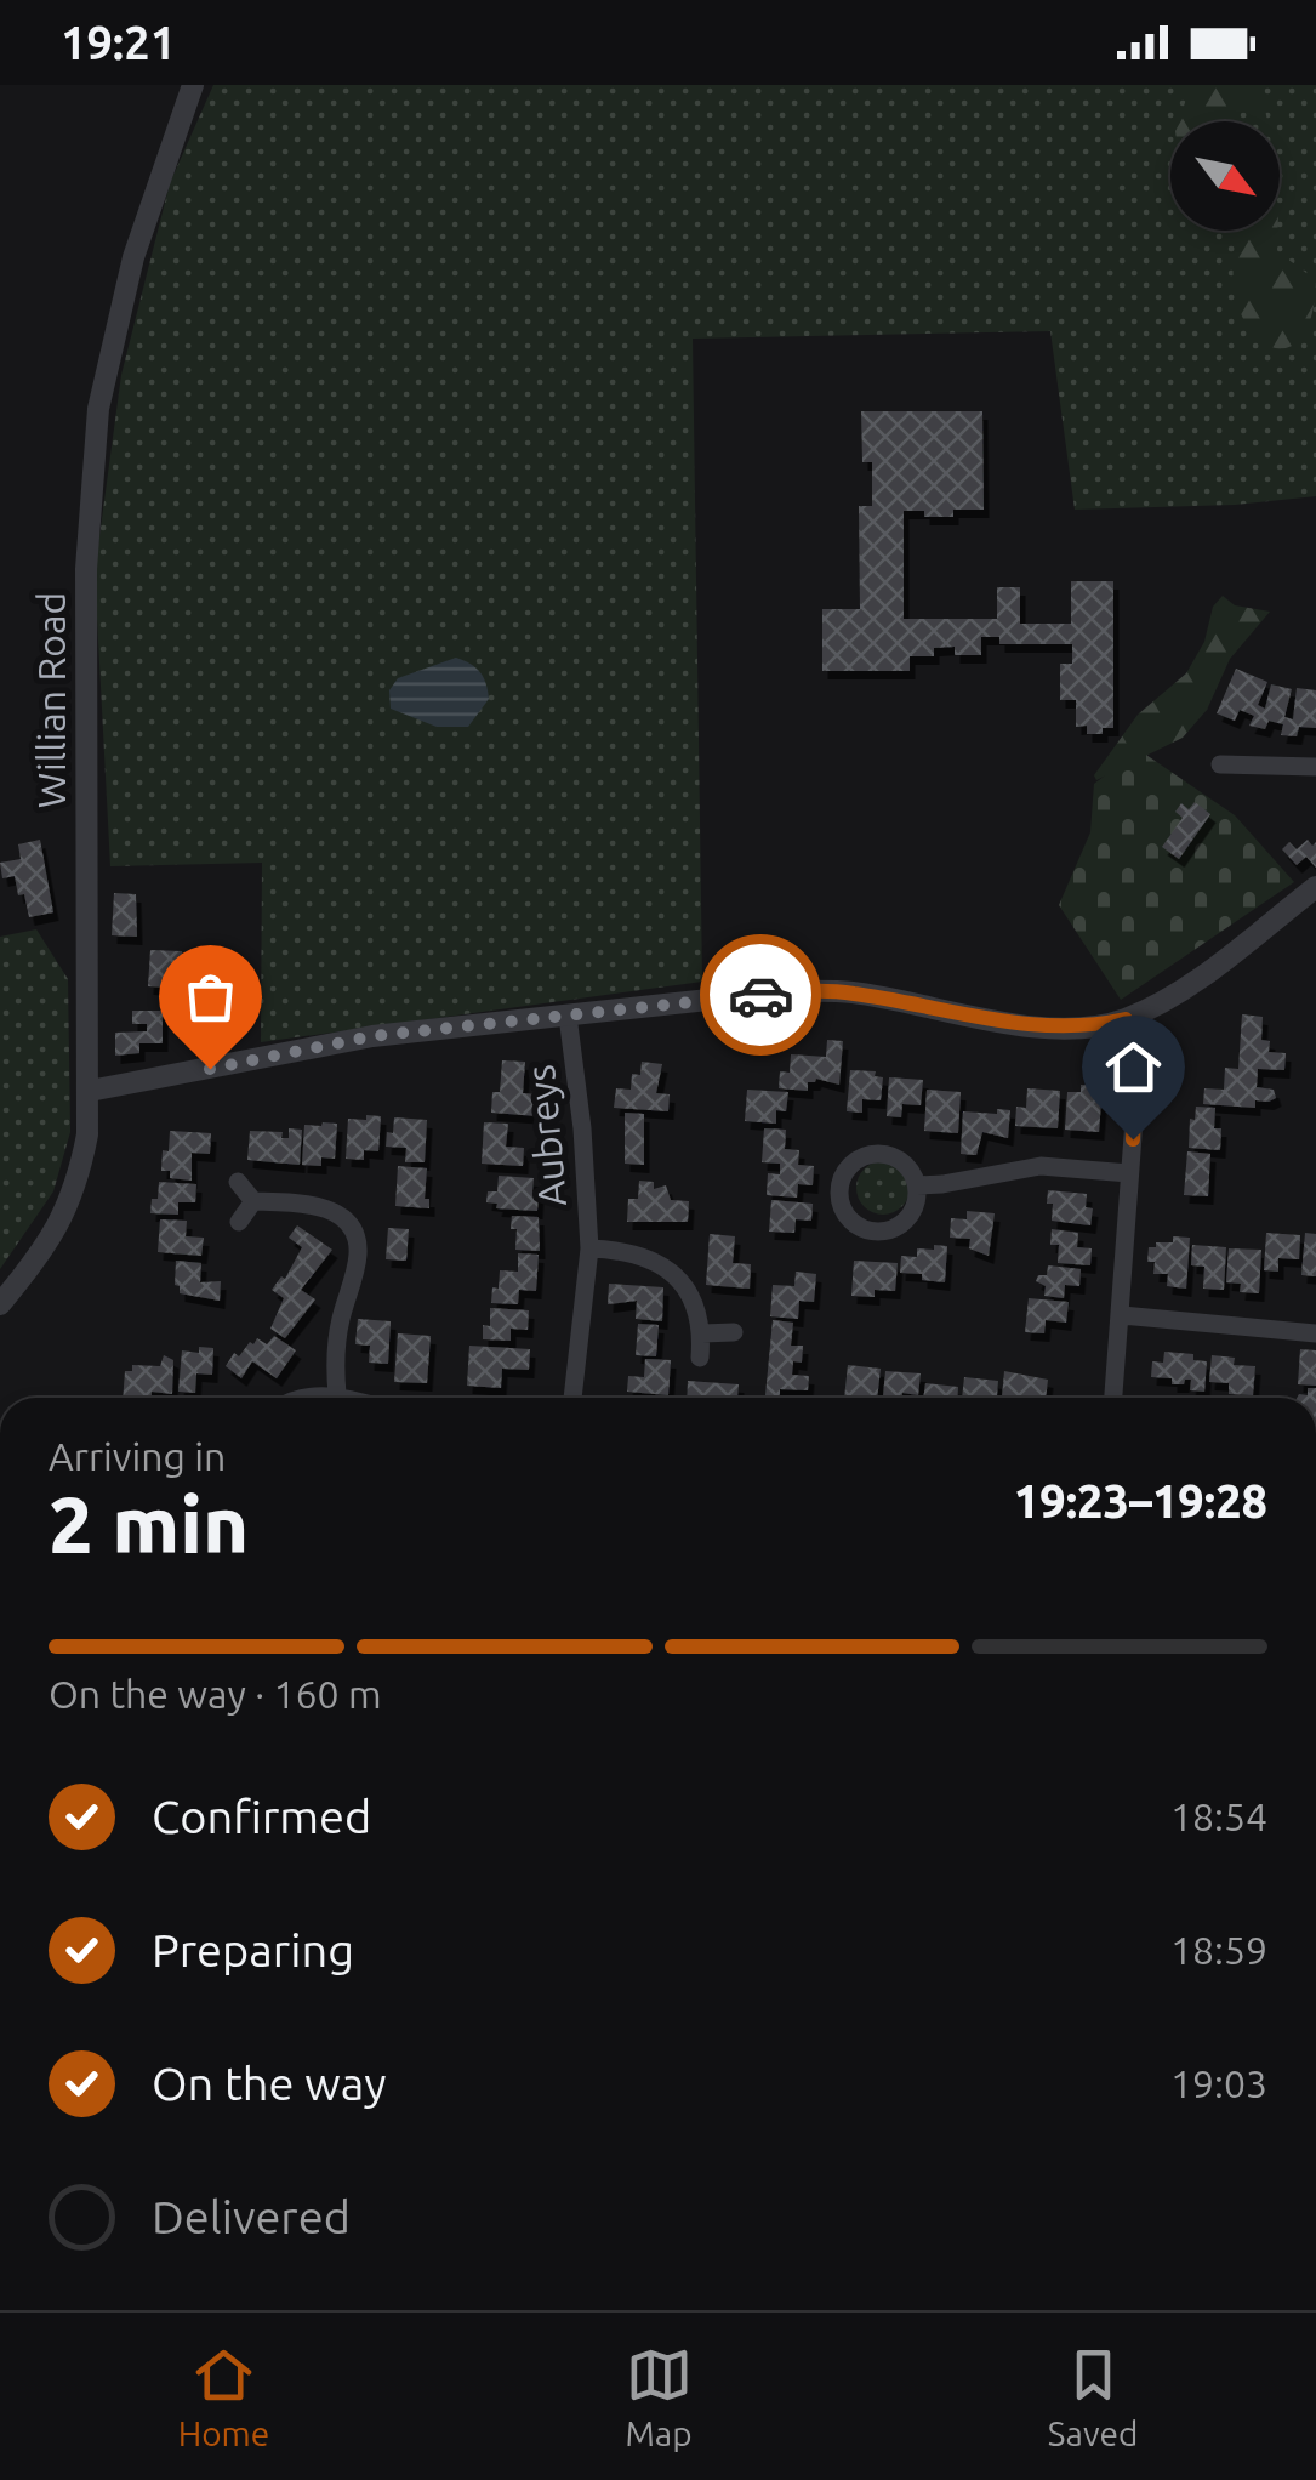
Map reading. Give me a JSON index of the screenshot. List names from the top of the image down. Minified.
{"streets":{"street":["Willian Road","Aubreys"]},"north":"bottom right","page":{"status":"19:21","heading":["2 min","Arriving in","19:23–19:28"],"bar":"On the way · 160 m","list":[["Confirmed","18:54"],["Preparing","18:59"],["On the way","19:03"],"Delivered"],"tabs":["Home","Map","Saved"]}}
